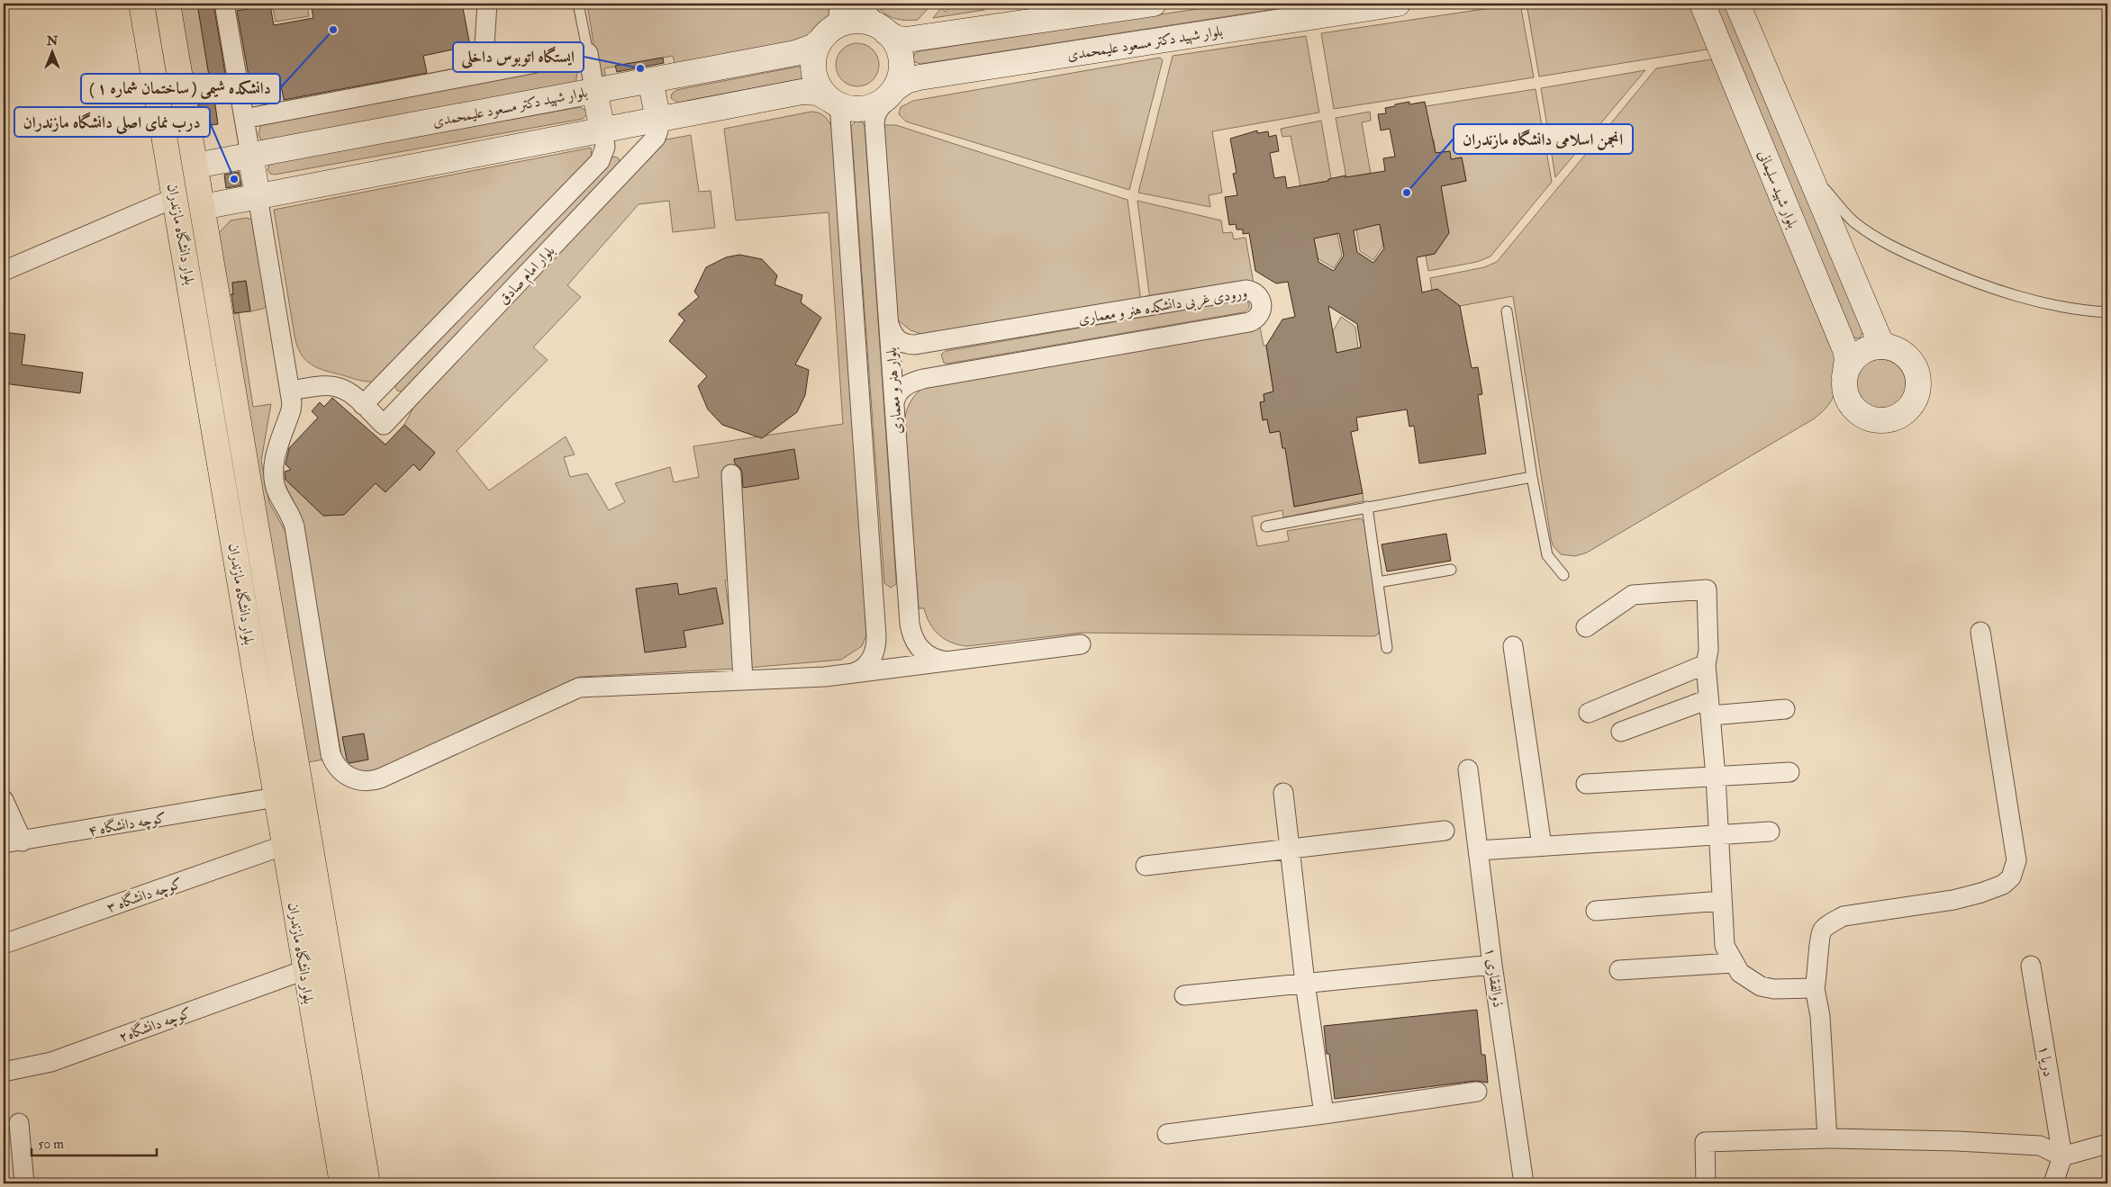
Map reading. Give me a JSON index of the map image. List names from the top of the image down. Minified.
{"streets":{"main road":["بلوار شهید دکتر مسعود علیمحمدی","بلوار شهید سلیمانی","بلوار دانشگاه مازندران"],"street":["بلوار امام صادق","ورودی غربی دانشکده هنر و معماری","بلوار هنر و معماری","کوچه دانشگاه ۴","کوچه دانشگاه ۳","ذوالفقاری ۱","کوچه دانشگاه۲","دریا ۱"]},"crossings":[["بلوار شهید دکتر مسعود علیمحمدی","بلوار دانشگاه مازندران"],["بلوار شهید دکتر مسعود علیمحمدی","بلوار هنر و معماری"],["بلوار دانشگاه مازندران","کوچه دانشگاه ۴"],["بلوار دانشگاه مازندران","کوچه دانشگاه ۳"],["بلوار دانشگاه مازندران","کوچه دانشگاه۲"],["ورودی غربی دانشکده هنر و معماری","بلوار هنر و معماری"]],"places":["دانشکده شیمی ( ساختمان شماره ۱ )","ایستگاه اتوبوس داخلی","درب نمای اصلی دانشگاه مازندران","انجمن اسلامی دانشگاه مازندران"],"scale_bar":"50 m","north":"top"}
